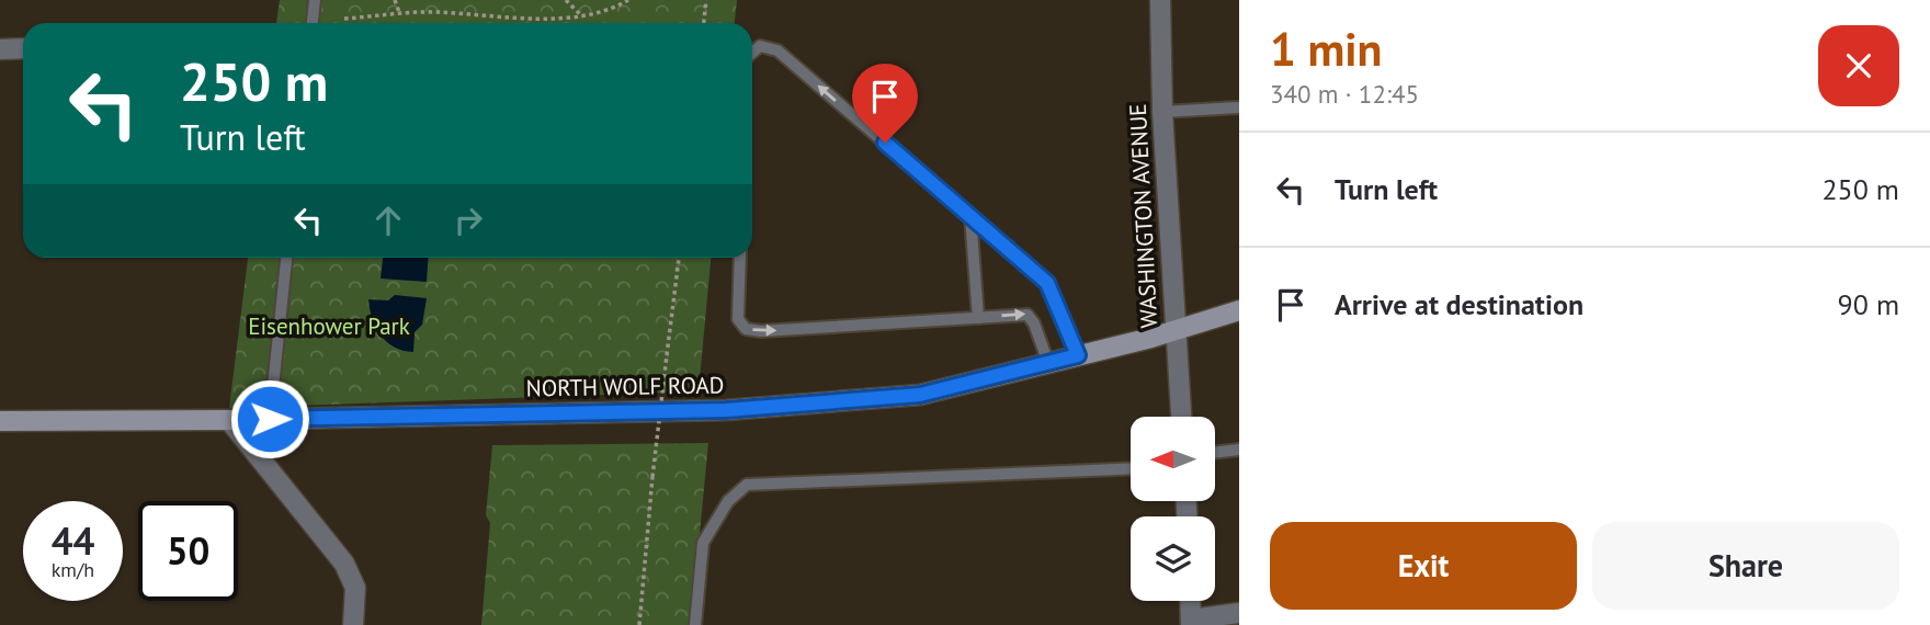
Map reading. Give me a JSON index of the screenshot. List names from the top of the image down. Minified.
{"streets":{"main road":["NORTH WOLF ROAD"],"street":["WASHINGTON AVENUE"]},"crossings":[["WASHINGTON AVENUE","NORTH WOLF ROAD"]],"parks":["Eisenhower Park"],"north":"left","page":{"heading":["1 min","340 m · 12:45"],"turn":["250 m","Turn left"],"list":[{"name":"Turn left","value":"250 m"},{"name":"Arrive at destination","value":"90 m"}],"speed":"44 km/h","limit":"50","buttons":["Exit","Share"]}}
